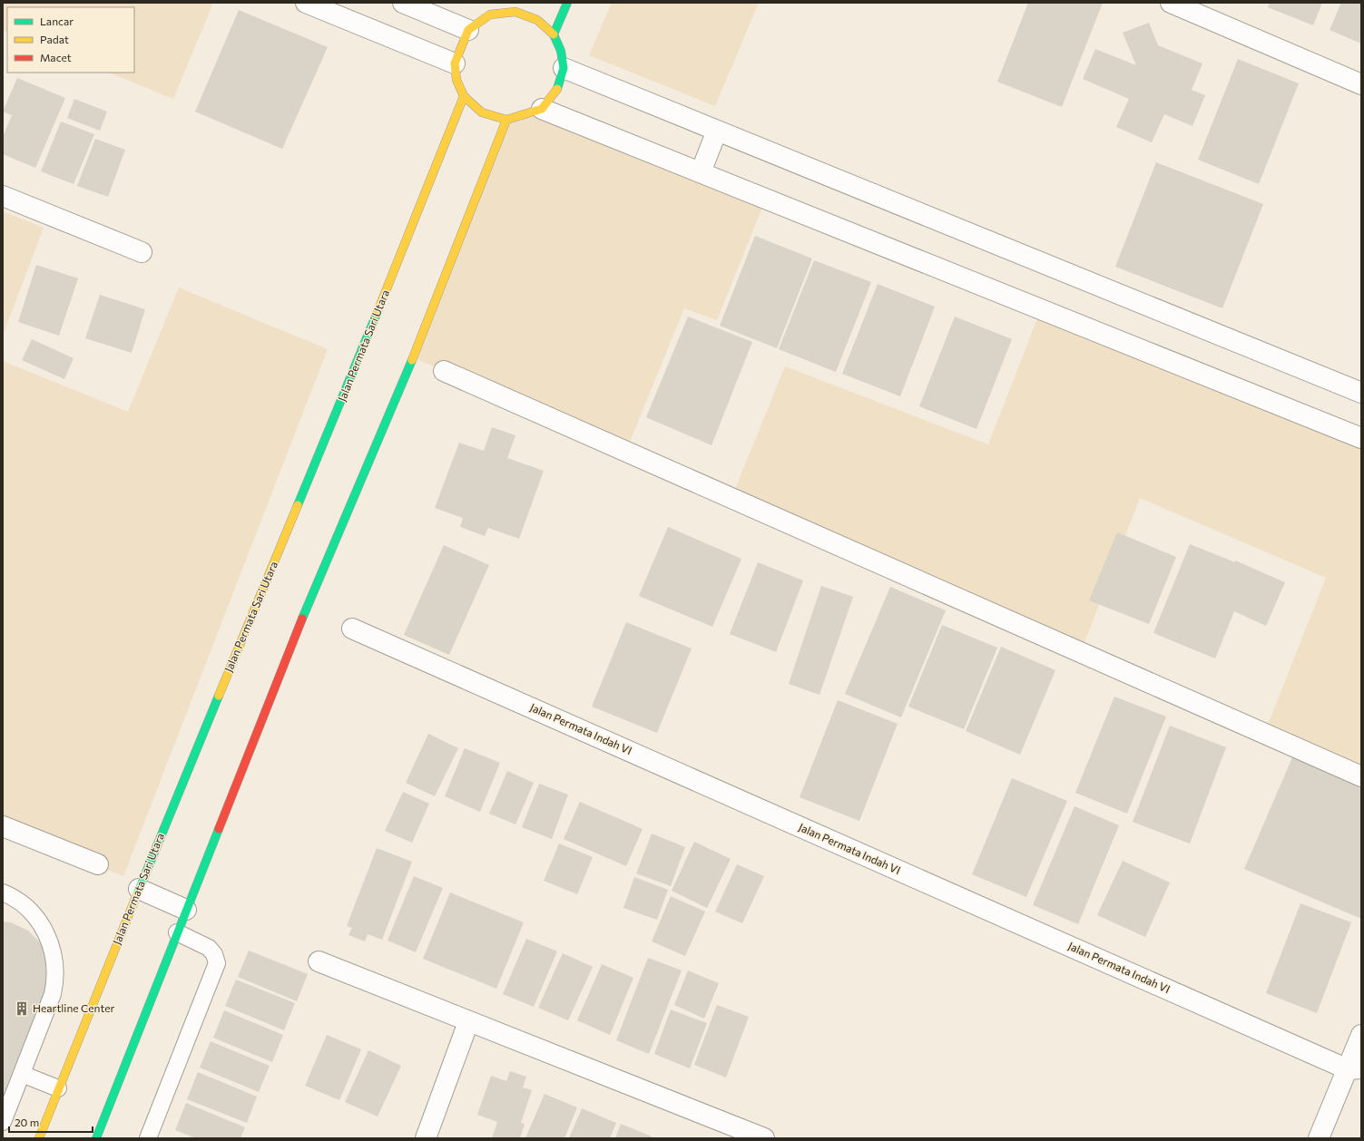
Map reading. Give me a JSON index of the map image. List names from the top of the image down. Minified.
{"streets":{"street":["Jalan Permata Sari Utara","Jalan Permata Indah VI"]},"places":{"building":["Heartline Center"]},"legend":["Lancar","Padat","Macet"],"scale_bar":"20 m"}
